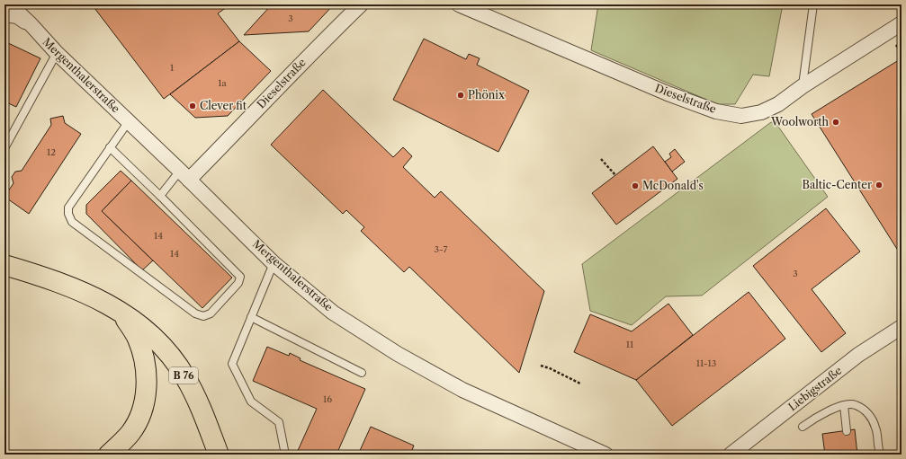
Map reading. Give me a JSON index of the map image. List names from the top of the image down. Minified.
{"streets":{"highway":["B 76"],"street":["Mergenthalerstraße","Dieselstraße","Liebigstraße"]},"crossings":[["Mergenthalerstraße","Dieselstraße"]],"places":["Phönix","Clever fit","Woolworth","Baltic-Center","McDonald's"],"house_numbers":["3","1","1a","12","14","3-7","14","3","11","11-13","16"]}
